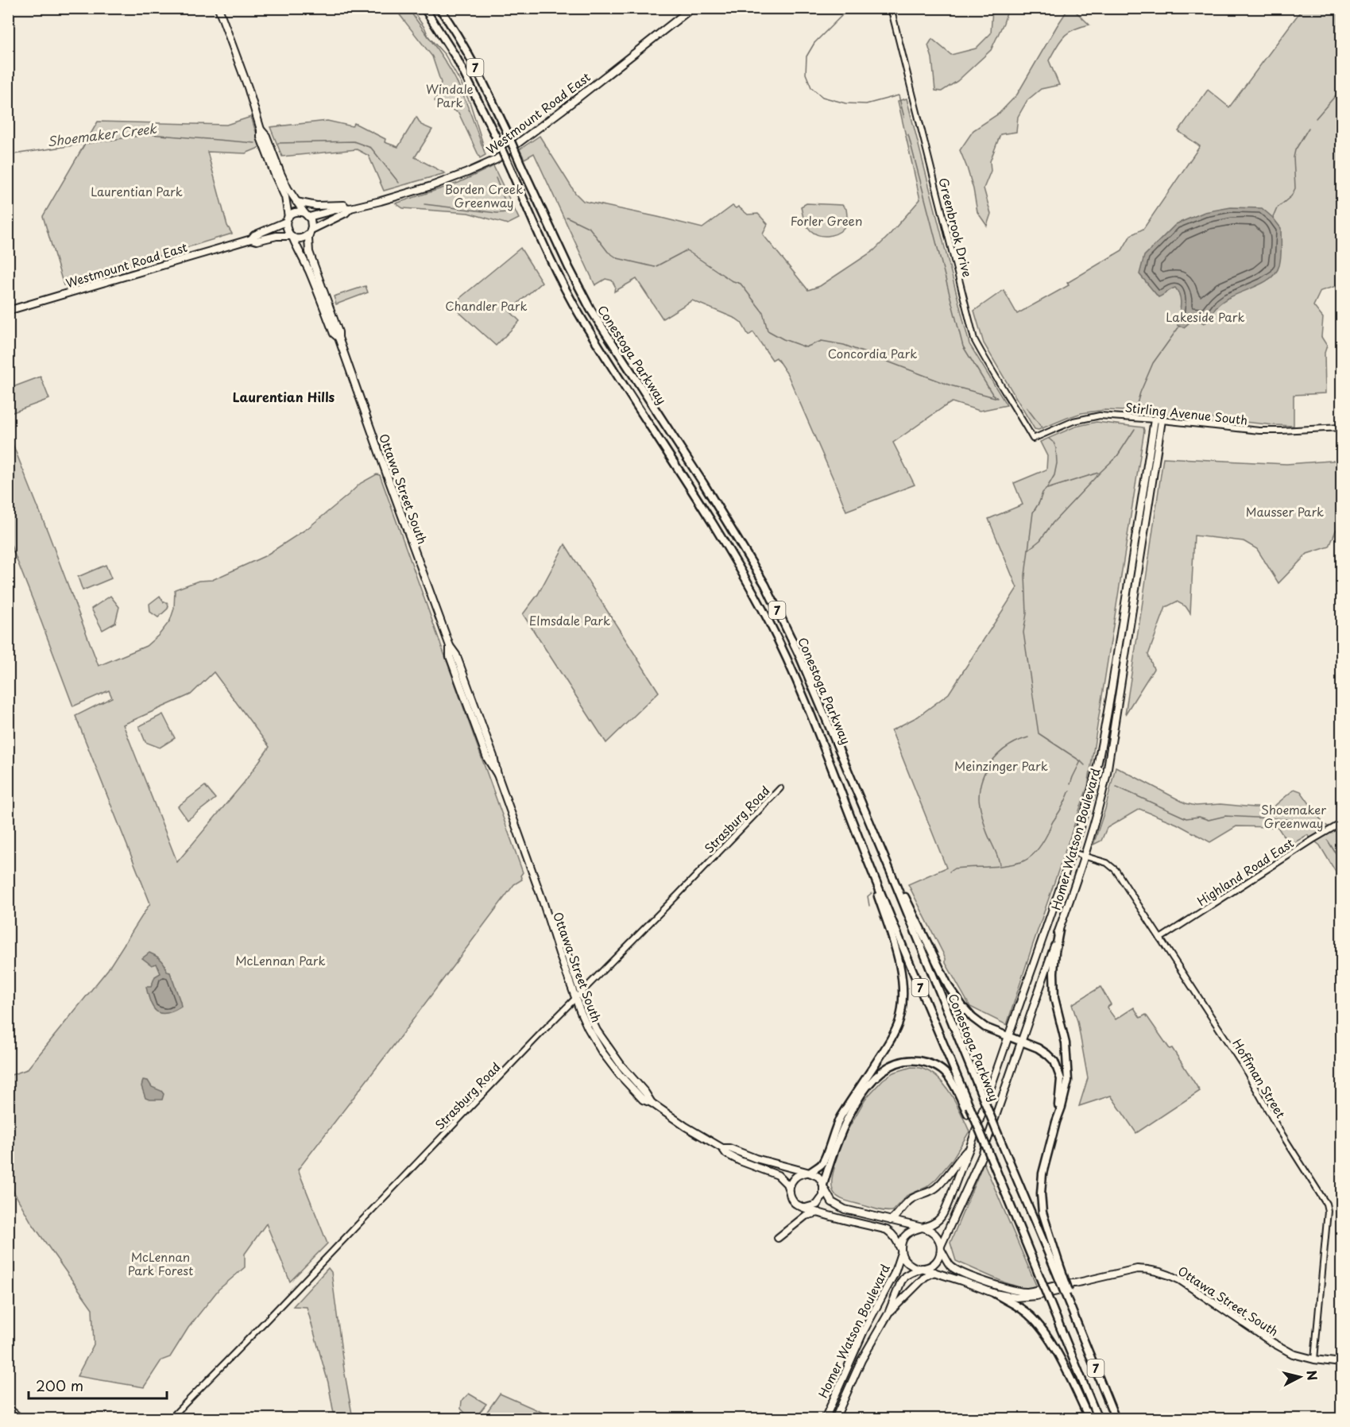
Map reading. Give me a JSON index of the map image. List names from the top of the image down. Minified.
{"streets":{"highway":["7","Conestoga Parkway"],"main road":["Westmount Road East","Ottawa Street South","Homer Watson Boulevard"],"street":["Greenbrook Drive","Stirling Avenue South","Strasburg Road","Highland Road East","Hoffman Street"]},"crossings":[["Greenbrook Drive","Stirling Avenue South"],["Stirling Avenue South","Homer Watson Boulevard"],["Ottawa Street South","Strasburg Road"],["Ottawa Street South","Homer Watson Boulevard"],["Ottawa Street South","Hoffman Street"],["Homer Watson Boulevard","Hoffman Street"],["Highland Road East","Hoffman Street"]],"districts":["Laurentian Hills"],"water":["Shoemaker Creek"],"parks":["Windale Park","Borden Creek Greenway","Laurentian Park","Forler Green","Chandler Park","Lakeside Park","Concordia Park","Mausser Park","Elmsdale Park","Meinzinger Park","Shoemaker Greenway","McLennan Park","McLennan Park Forest"],"scale_bar":"200 m","north":"right"}
